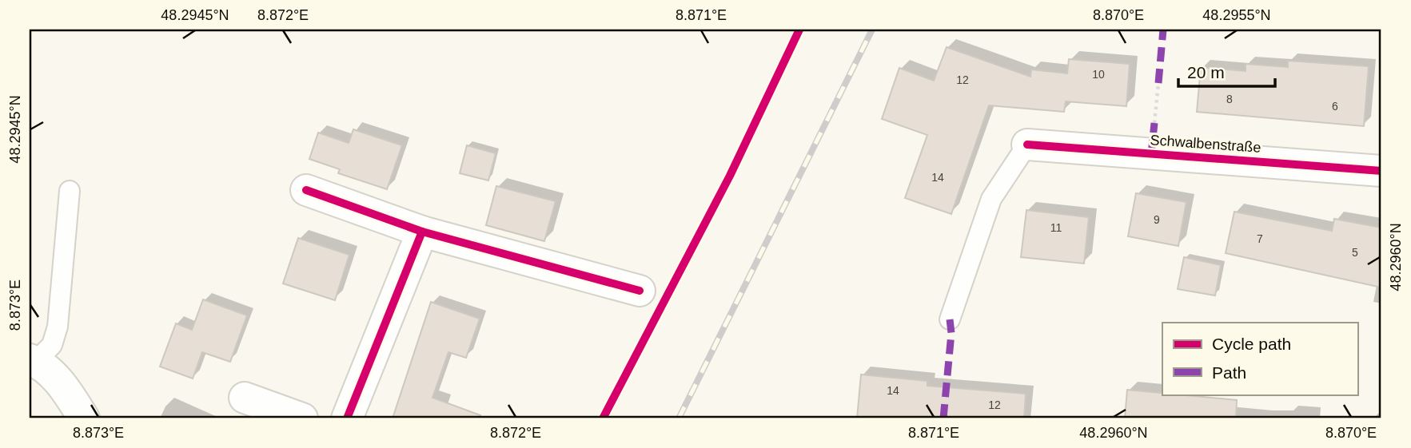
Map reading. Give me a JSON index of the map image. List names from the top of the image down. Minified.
{"streets":{"street":["Schwalbenstraße"]},"house_numbers":["10","12","8","6","14","9","11","7","5","14","12"],"legend":["Cycle path","Path"],"scale_bar":"20 m","coordinates":["48.2945°N","8.872°E","8.871°E","8.870°E","48.2955°N","48.2960°N","8.873°E"]}
